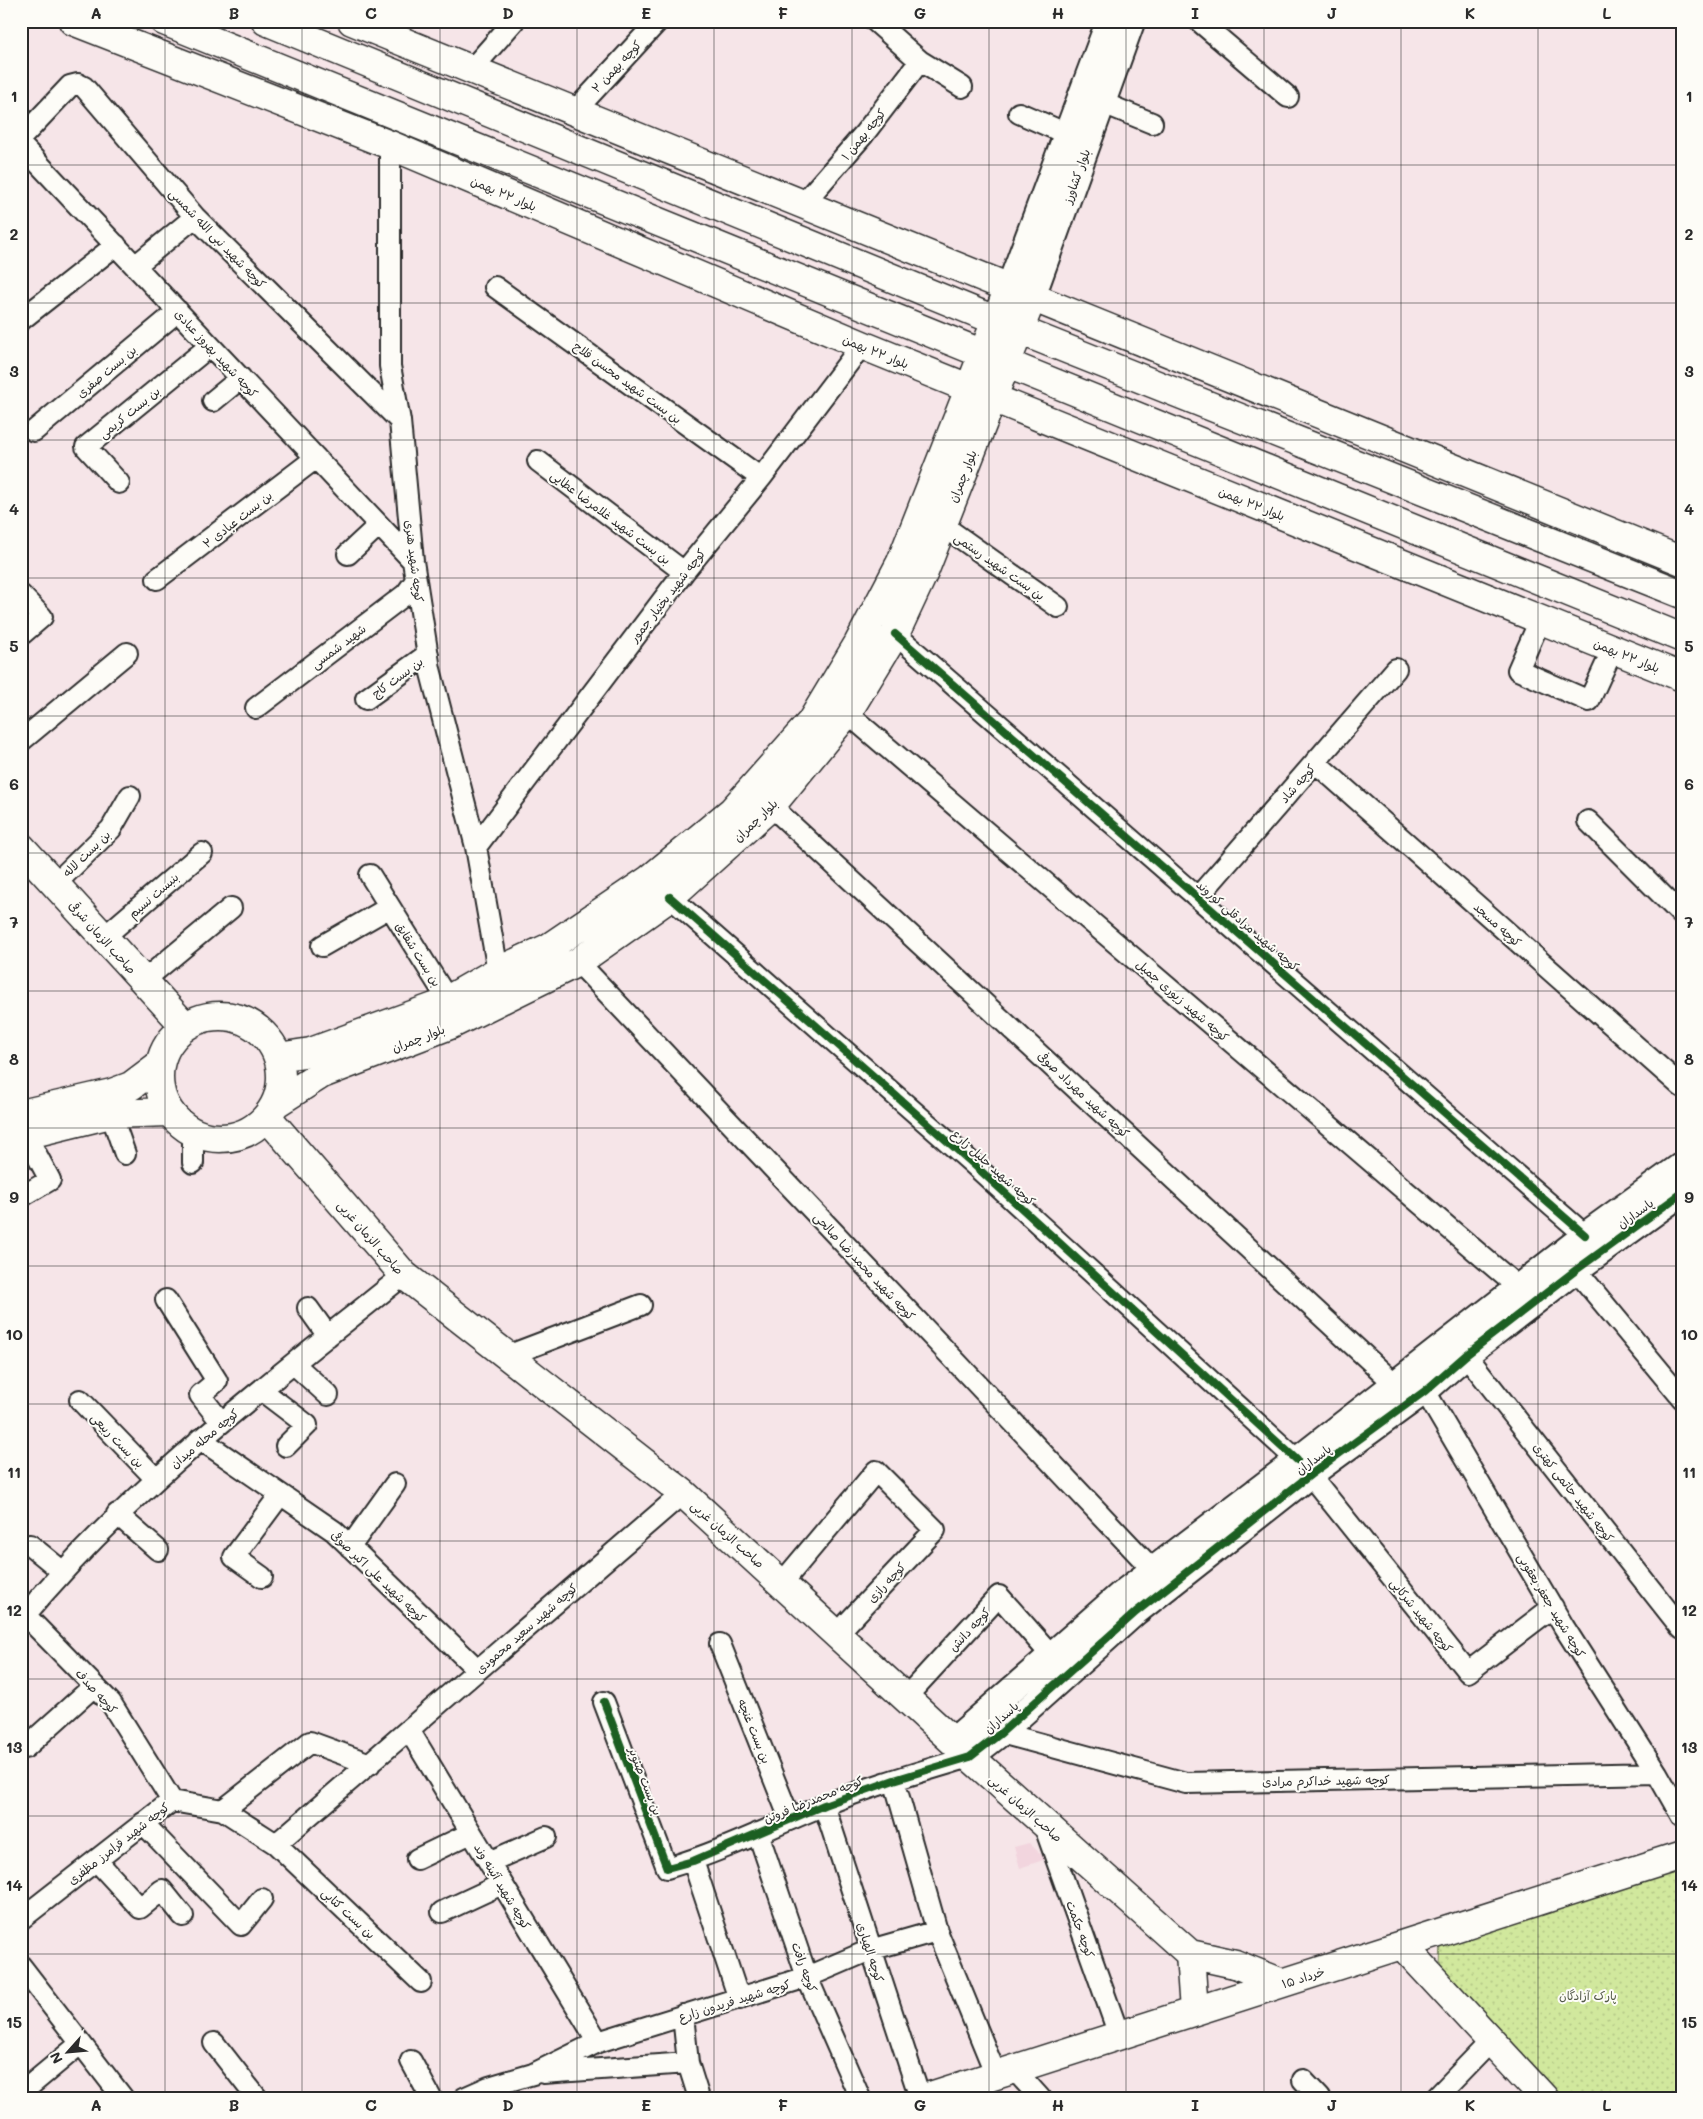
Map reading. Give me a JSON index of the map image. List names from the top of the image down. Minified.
{"streets":{"main road":["بلوار کشاورز","بلوار ۲۲ بهمن","بلوار چمران","صاحب الزمان شرقی","صاحب الزمان غربی","۱۵ خرداد"],"street":["کوچه بهمن ۲","کوچه بهمن ۱","کوچه شهید نبی الله شمسی","کوچه شهید بهروز عبادی","بن بست صفری","بن بست شهید محسن فلاح","بن بست کریمی","بن بست شهید غلامرضا عطایی","بن بست عبادی ۲","کوچه شهید هنری","بن بست شهید رستمی","کوچه شهید بختیار جمور","شهید شمسی","بن بست کاج","کوچه شاد","بن بست لاله","بنبست نسیم","کوچه مسجد","کوچه شهید مرادقلی کوروند","بن بست شقایق","کوچه شهید زیوری جمیل","کوچه شهید مهرداد صوفی","کوچه شهید جلیل زارع","پاسداران","کوچه شهید محمدرضا صالحی","کوچه محله میدان","بن بست ربیعی","کوچه شهید حاتمی کهتری","کوچه شهید علی اکبر صوفی","کوچه رازی","کوچه شهید جعفر یعقوبی","کوچه شهید شرکایی","کوچه شهید سعید محمودی","کوچه دانش","کوچه صدف","بن بست غنچه","کوچه شهید خداکرم مرادی","بن بست صنوبر","کوچه محمدرضا فروتن","کوچه شهید فرامرز مظفری","کوچه شهید آئینه وند","بن بست کتابی","کوچه حکمت","کوچه الهیاری","کوچه رافت","کوچه شهید فریدون زارع"]},"crossings":[["بلوار کشاورز","بلوار چمران"],["بلوار ۲۲ بهمن","بلوار چمران"],["بلوار ۲۲ بهمن","کوچه شهید هنری"],["بلوار ۲۲ بهمن","کوچه شهید بختیار جمور"],["کوچه شهید نبی الله شمسی","کوچه شهید هنری"],["کوچه شهید بهروز عبادی","بن بست صفری"],["کوچه شهید بهروز عبادی","بن بست کریمی"],["کوچه شهید بهروز عبادی","بن بست عبادی ۲"],["کوچه شهید بهروز عبادی","کوچه شهید هنری"],["کوچه شهید بهروز عبادی","شهید شمسی"],["بن بست شهید محسن فلاح","کوچه شهید بختیار جمور"],["بلوار چمران","کوچه شهید هنری"],["بلوار چمران","بن بست شهید رستمی"],["بلوار چمران","کوچه شهید مرادقلی کوروند"],["بلوار چمران","صاحب الزمان شرقی"],["بلوار چمران","بن بست شقایق"],["بلوار چمران","کوچه شهید زیوری جمیل"],["بلوار چمران","کوچه شهید مهرداد صوفی"],["بلوار چمران","کوچه شهید جلیل زارع"],["بلوار چمران","صاحب الزمان غربی"],["بلوار چمران","کوچه شهید محمدرضا صالحی"],["بن بست شهید غلامرضا عطایی","کوچه شهید بختیار جمور"],["کوچه شهید هنری","کوچه شهید بختیار جمور"],["کوچه شهید هنری","شهید شمسی"],["کوچه شهید هنری","بن بست کاج"],["کوچه شاد","کوچه مسجد"],["کوچه شاد","کوچه شهید مرادقلی کوروند"],["بن بست لاله","صاحب الزمان شرقی"],["بنبست نسیم","صاحب الزمان شرقی"],["کوچه شهید مرادقلی کوروند","پاسداران"],["صاحب الزمان شرقی","صاحب الزمان غربی"],["کوچه شهید زیوری جمیل","پاسداران"],["کوچه شهید مهرداد صوفی","پاسداران"],["کوچه شهید جلیل زارع","پاسداران"],["کوچه شهید جلیل زارع","کوچه شهید شرکایی"],["پاسداران","صاحب الزمان غربی"],["پاسداران","کوچه شهید محمدرضا صالحی"],["پاسداران","کوچه شهید حاتمی کهتری"],["پاسداران","کوچه شهید جعفر یعقوبی"],["پاسداران","کوچه شهید شرکایی"],["پاسداران","کوچه دانش"],["پاسداران","کوچه شهید خداکرم مرادی"],["پاسداران","کوچه محمدرضا فروتن"],["صاحب الزمان غربی","کوچه محله میدان"],["صاحب الزمان غربی","کوچه رازی"],["صاحب الزمان غربی","کوچه شهید سعید محمودی"],["صاحب الزمان غربی","کوچه دانش"],["صاحب الزمان غربی","کوچه محمدرضا فروتن"],["صاحب الزمان غربی","کوچه حکمت"],["کوچه محله میدان","بن بست ربیعی"],["کوچه محله میدان","کوچه شهید علی اکبر صوفی"],["کوچه محله میدان","کوچه صدف"],["کوچه شهید علی اکبر صوفی","کوچه شهید سعید محمودی"],["کوچه شهید جعفر یعقوبی","کوچه شهید شرکایی"],["کوچه شهید جعفر یعقوبی","کوچه شهید خداکرم مرادی"],["کوچه شهید سعید محمودی","کوچه شهید فرامرز مظفری"],["کوچه شهید سعید محمودی","کوچه شهید آئینه وند"],["کوچه شهید سعید محمودی","بن بست کتابی"],["کوچه صدف","کوچه شهید فرامرز مظفری"],["بن بست غنچه","کوچه محمدرضا فروتن"],["بن بست صنوبر","کوچه محمدرضا فروتن"],["کوچه محمدرضا فروتن","کوچه الهیاری"],["کوچه محمدرضا فروتن","کوچه رافت"],["کوچه شهید فرامرز مظفری","بن بست کتابی"],["کوچه شهید آئینه وند","کوچه شهید فریدون زارع"],["کوچه حکمت","۱۵ خرداد"],["کوچه الهیاری","کوچه شهید فریدون زارع"],["کوچه رافت","کوچه شهید فریدون زارع"]],"parks":["پارک آزادگان"],"north":"bottom left","grid":{"columns":["A","B","C","D","E","F","G","H","I","J","K","L"],"rows":["1","2","3","4","5","6","7","8","9","10","11","12","13","14","15"]}}
